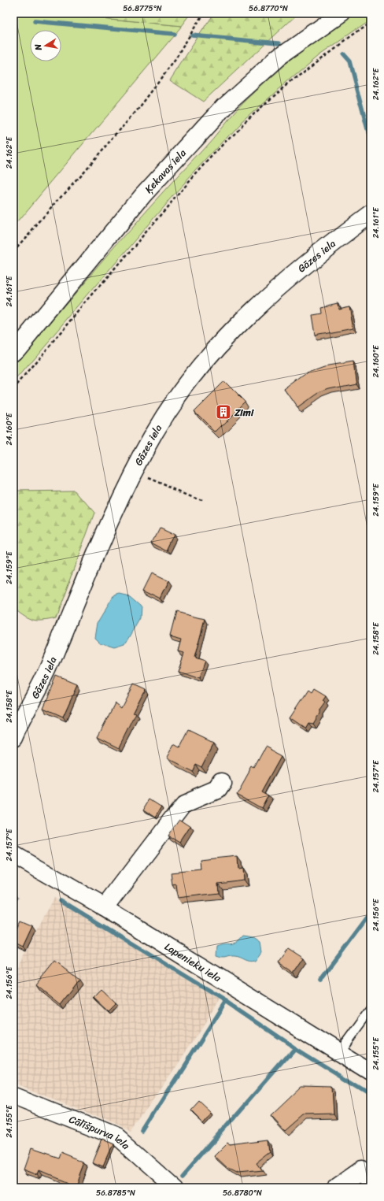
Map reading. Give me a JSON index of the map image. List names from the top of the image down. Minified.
{"streets":{"street":["Ķekavas iela","Gāzes iela","Lapenieku iela","Cālīšpurva iela"]},"places":{"building":["Zimi"]},"north":"left","coordinates":["56.8775°N","56.8770°N","24.162°E","24.161°E","24.160°E","24.159°E","24.158°E","24.157°E","24.156°E","24.155°E","56.8785°N","56.8780°N"]}
